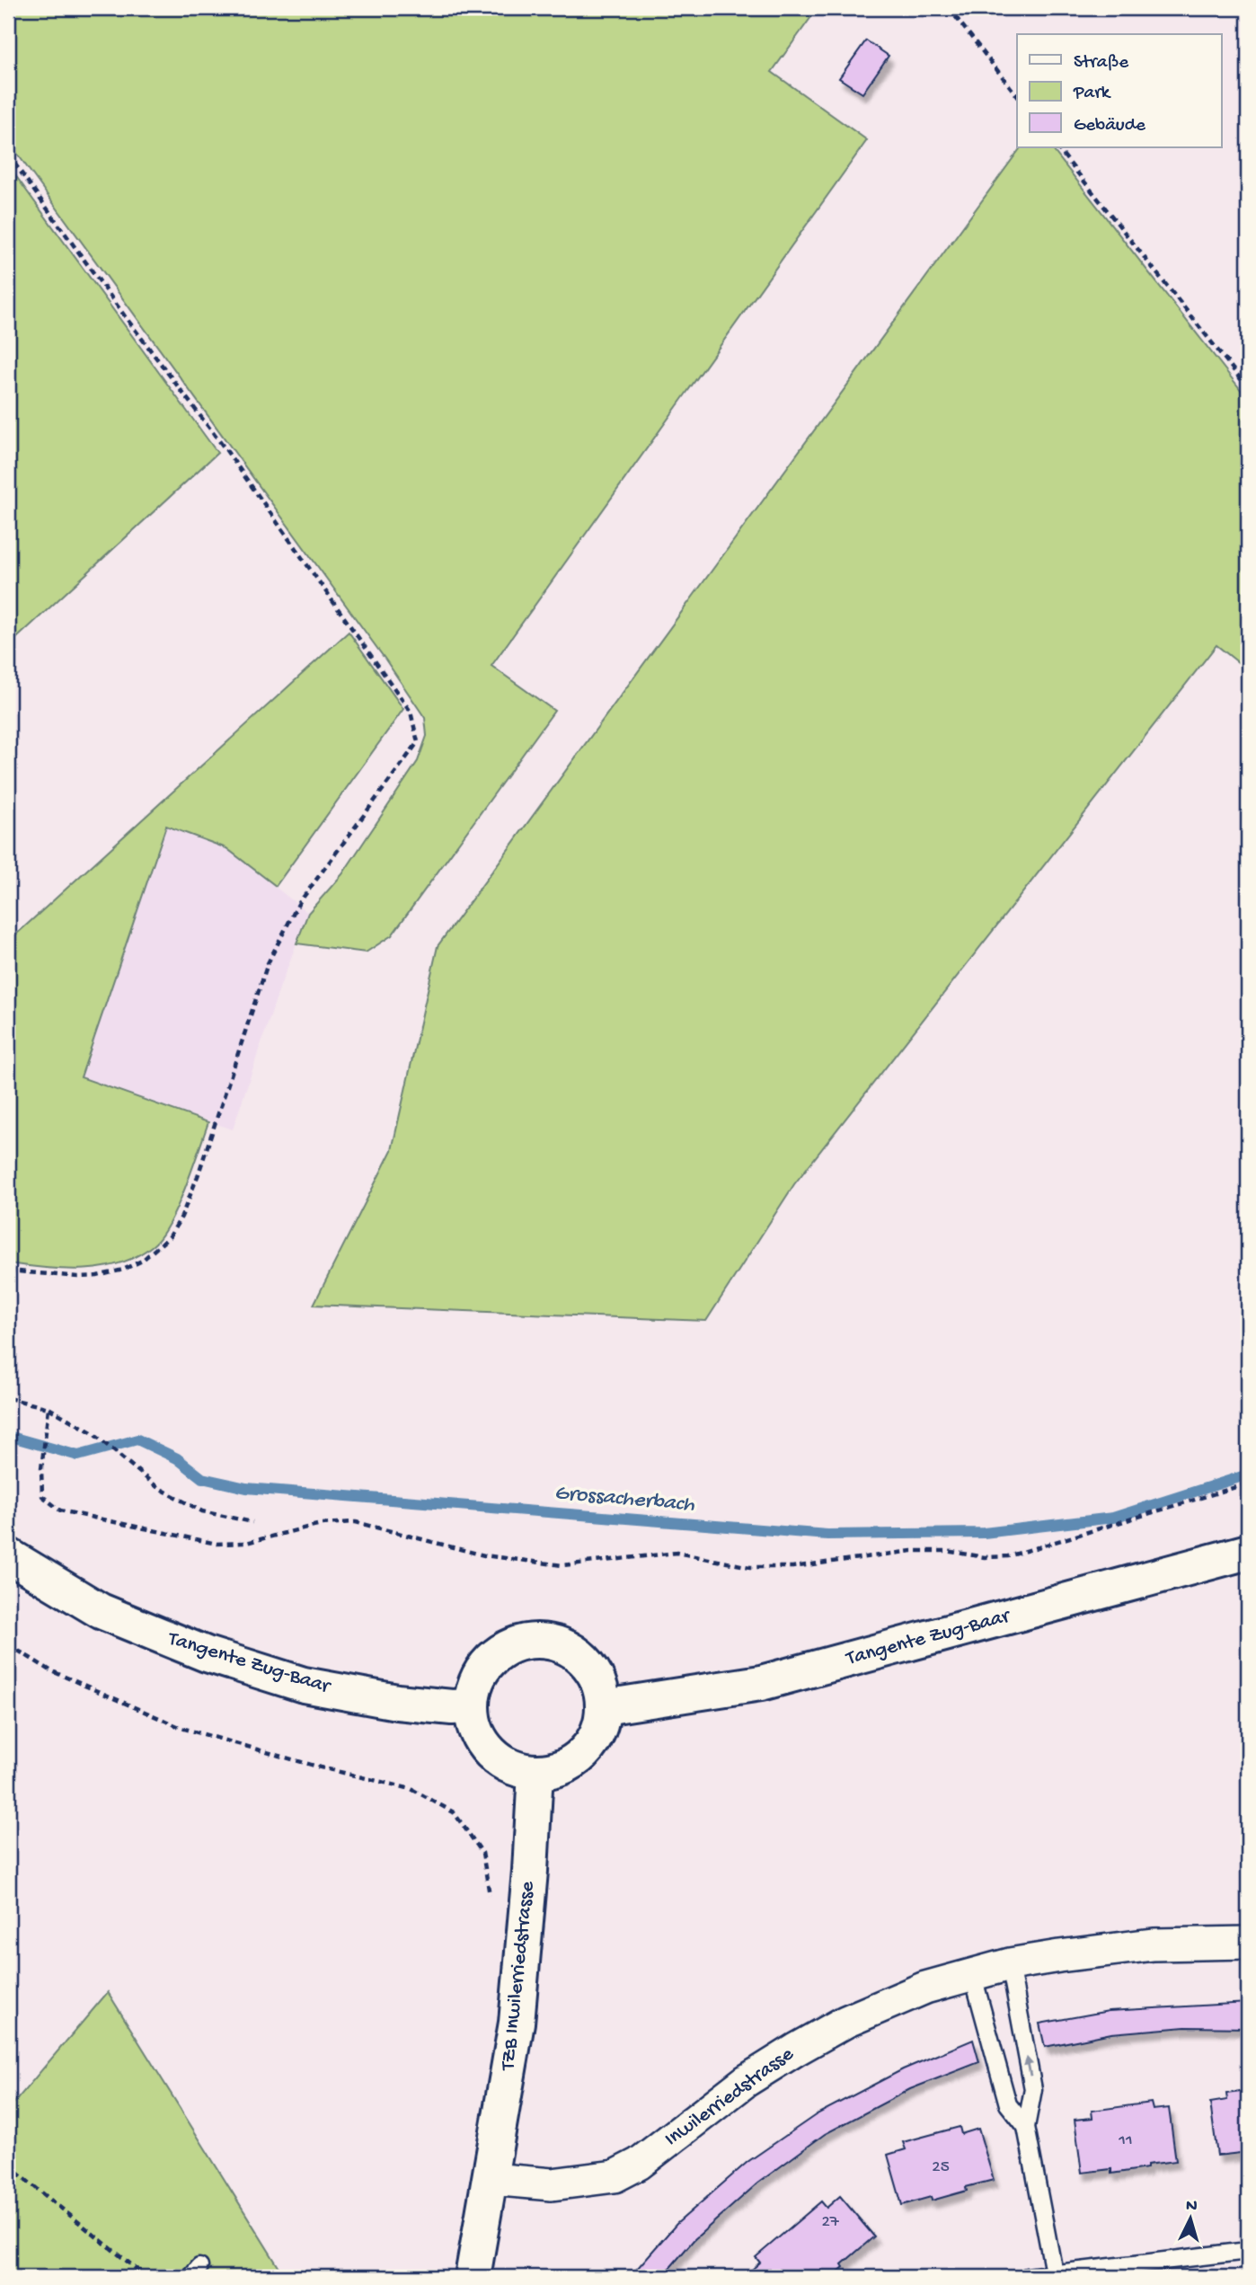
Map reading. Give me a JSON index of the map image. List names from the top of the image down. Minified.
{"streets":{"main road":["Tangente Zug-Baar","TZB Inwilerriedstrasse"],"street":["Inwilerriedstrasse"]},"crossings":[["Tangente Zug-Baar","TZB Inwilerriedstrasse"],["TZB Inwilerriedstrasse","Inwilerriedstrasse"]],"water":["Grossacherbach"],"house_numbers":["11","25","27"],"legend":["Straße","Park","Gebäude"],"north":"top"}
